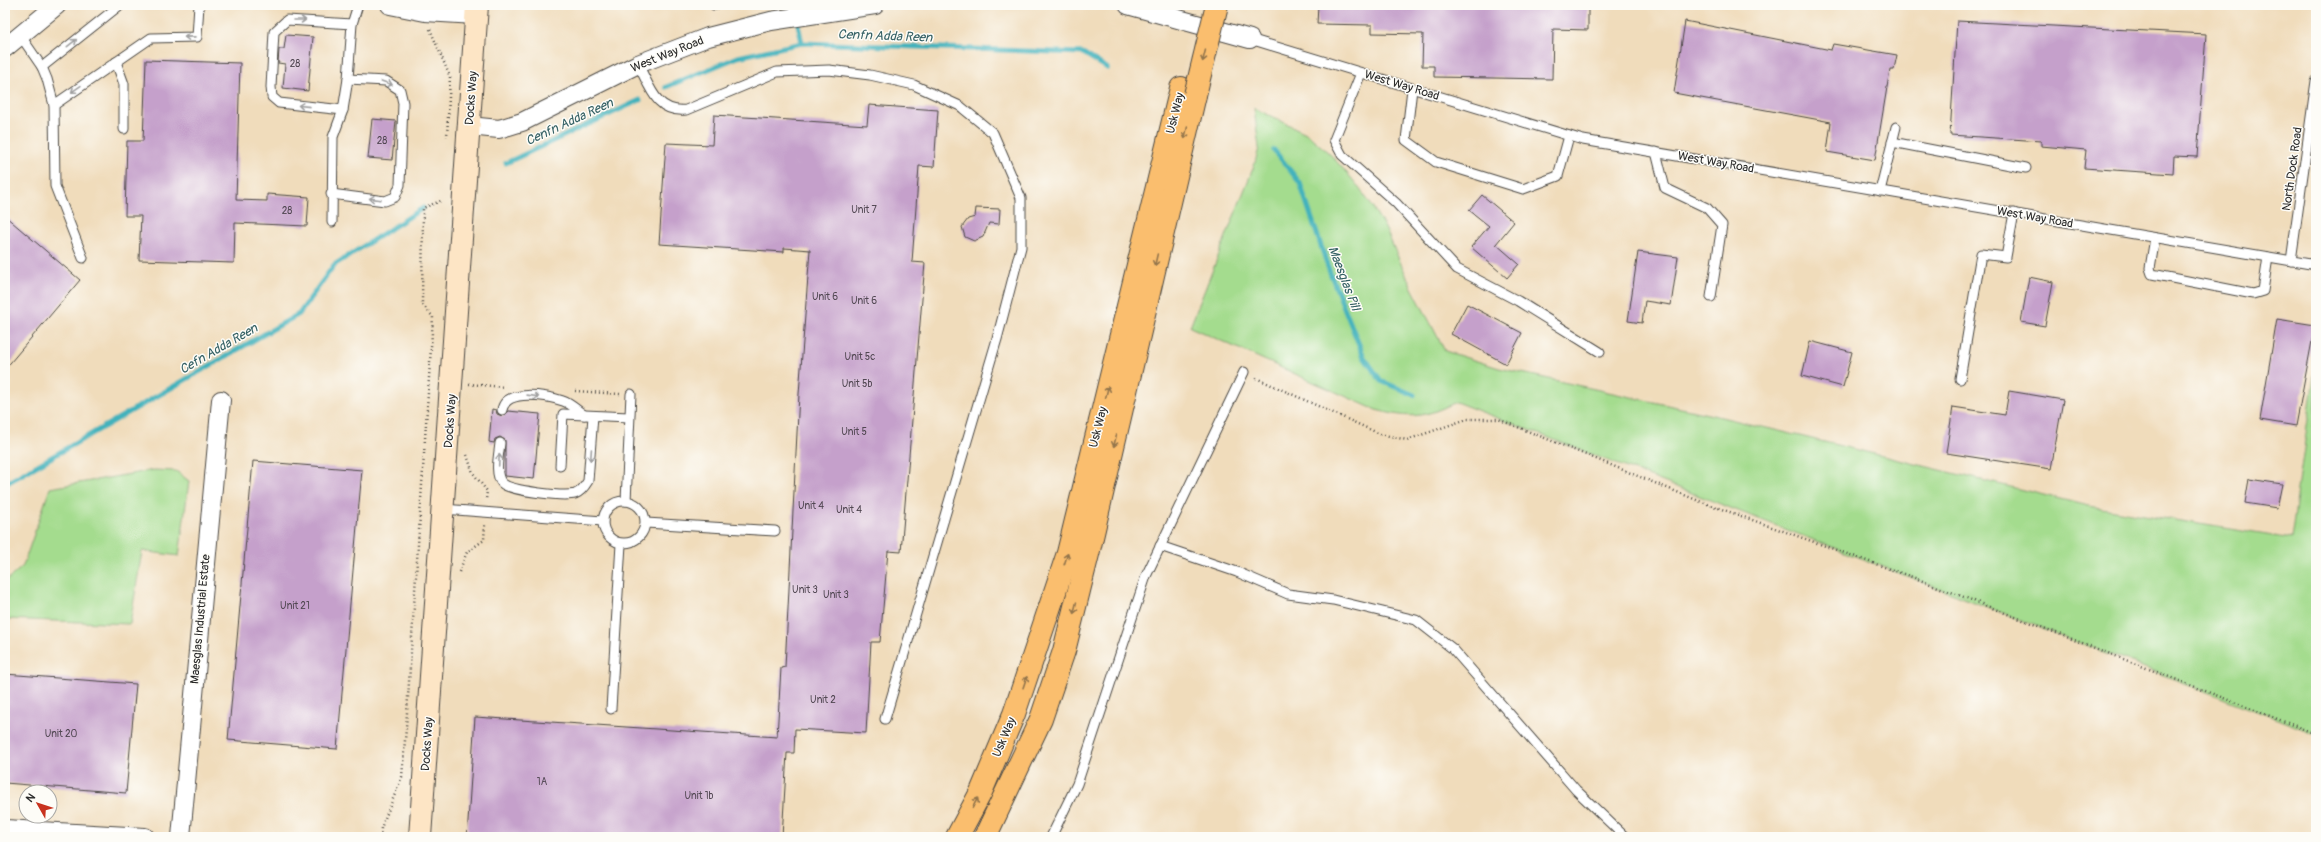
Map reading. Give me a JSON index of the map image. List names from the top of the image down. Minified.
{"streets":{"main road":["Usk Way"],"street":["West Way Road","Docks Way","Maesglas Industrial Estate"],"lane":["North Dock Road"]},"crossings":[["West Way Road","Docks Way"],["West Way Road","North Dock Road"]],"water":["Cenfn Adda Reen","Maesglas Pill","Cefn Adda Reen"],"house_numbers":["28","28","Unit 7","28","Unit 6","Unit 6","Unit 5c","Unit 5b","Unit 5","Unit 4","Unit 4","Unit 3","Unit 3","Unit 21","Unit 2","Unit 20","1A","Unit 1b"],"north":"top left"}
